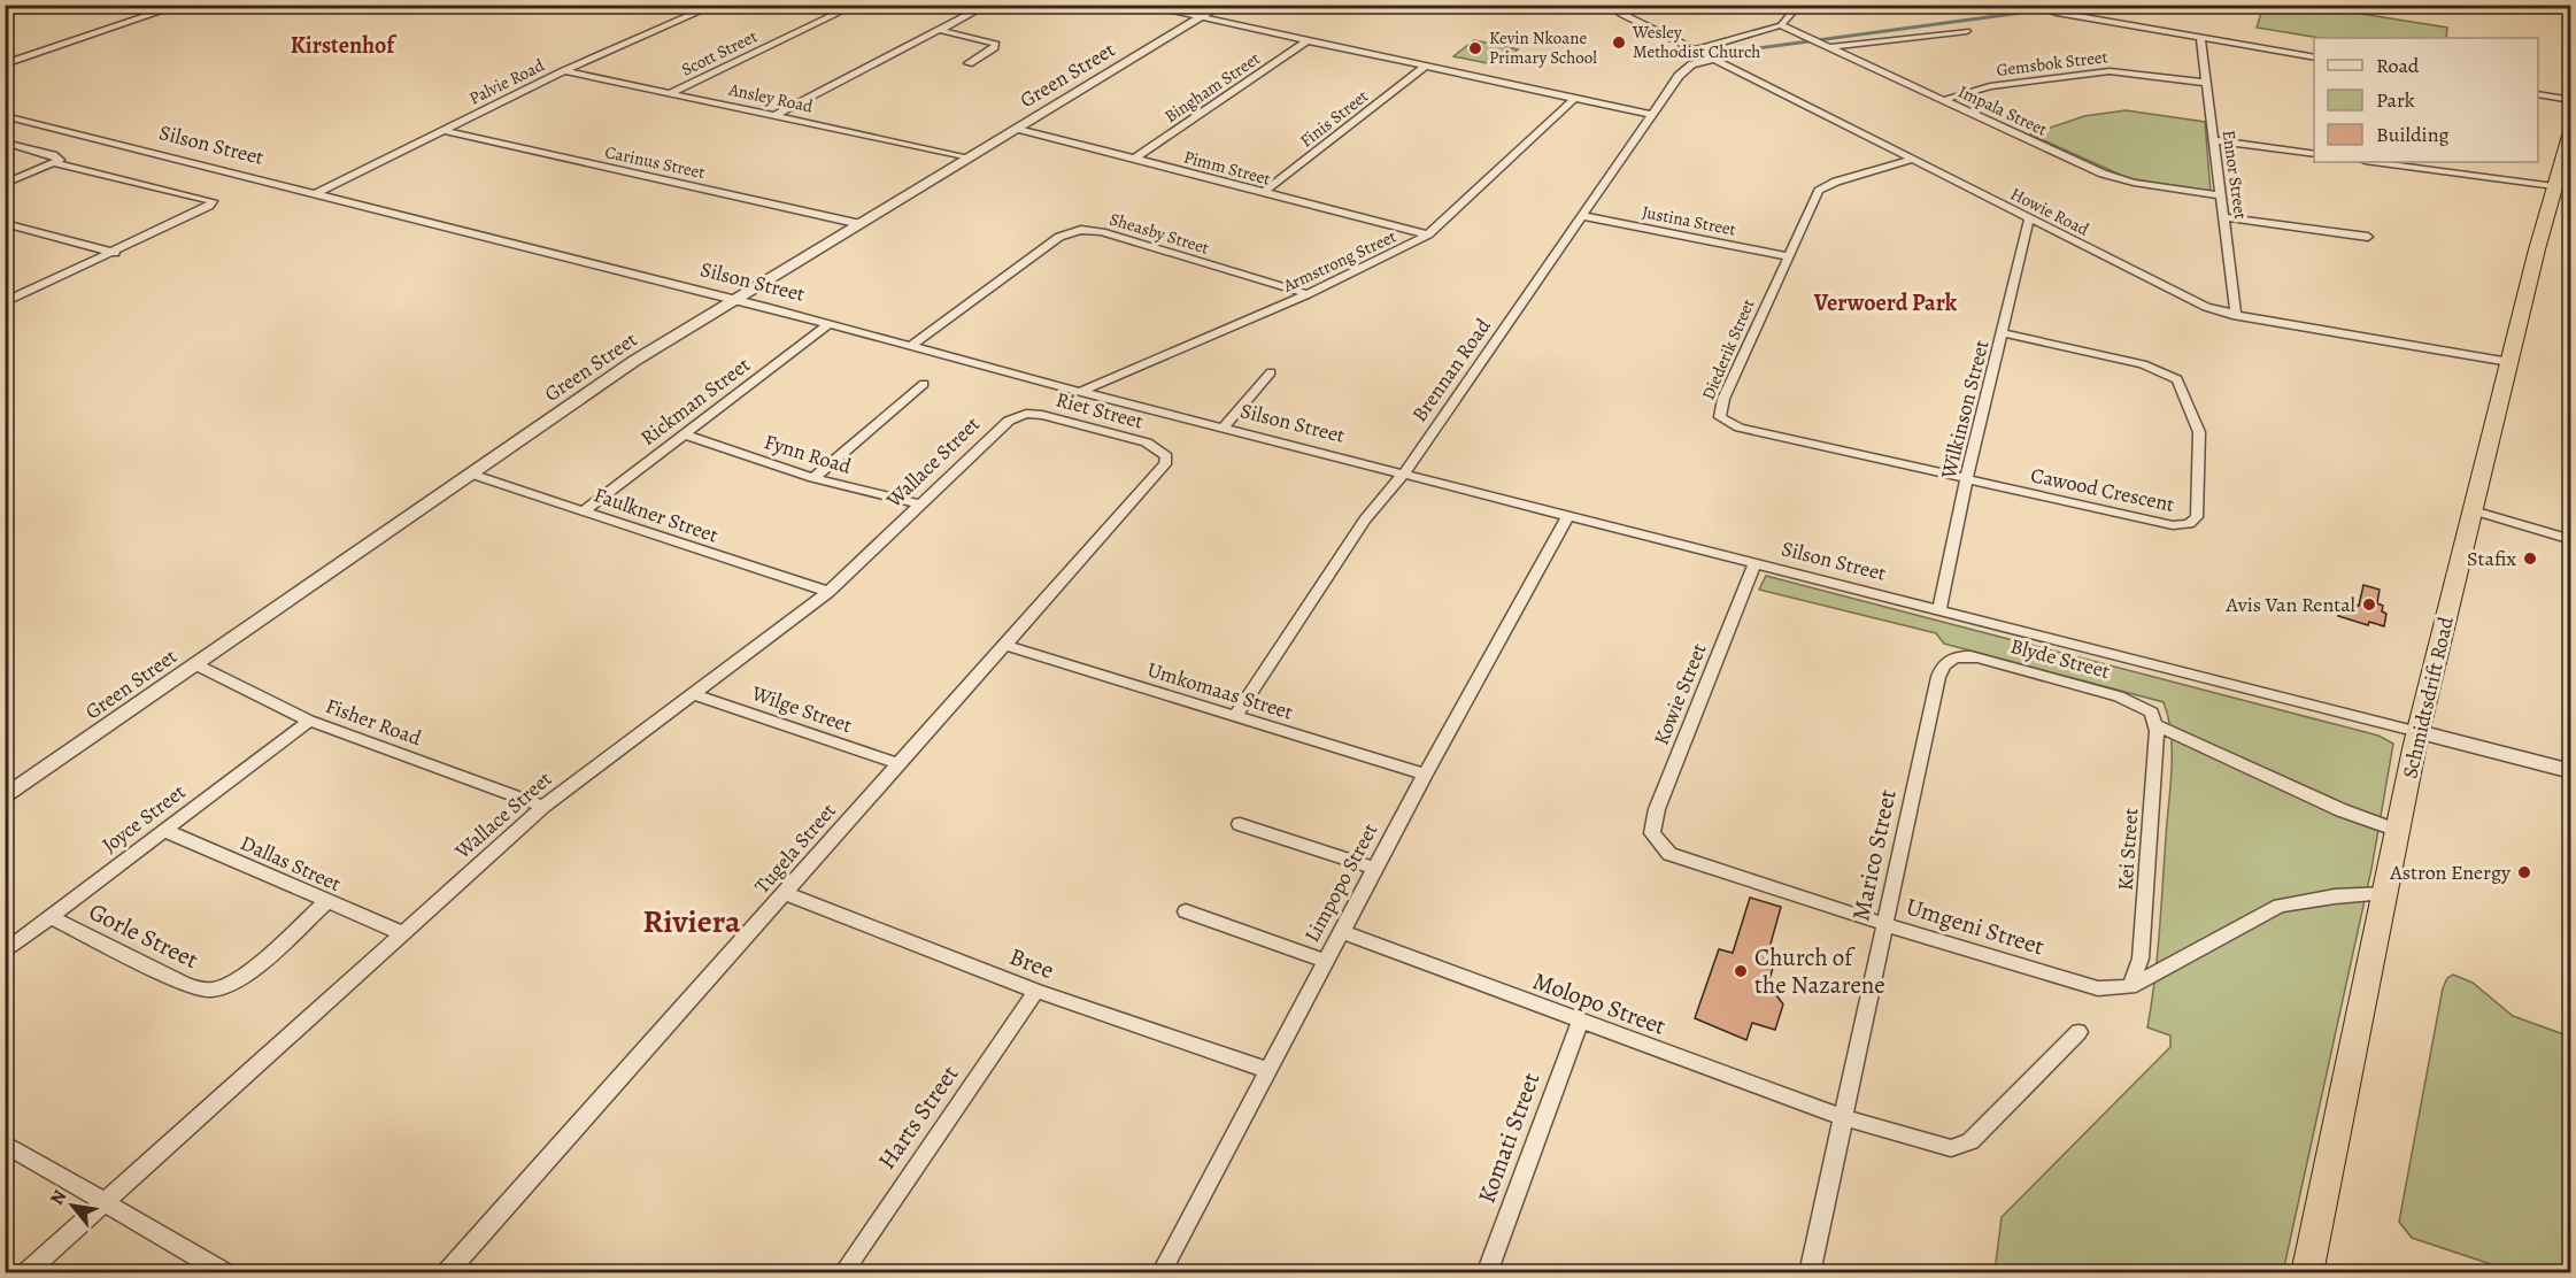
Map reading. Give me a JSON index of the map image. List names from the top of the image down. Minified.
{"streets":{"highway":["Schmidtsdrift Road"],"street":["Scott Street","Gemsbok Street","Green Street","Palvie Road","Bingham Street","Ansley Road","Impala Street","Finis Street","Silson Street","Carinus Street","Pimm Street","Ennor Street","Howie Road","Justina Street","Sheasby Street","Armstrong Street","Diederik Street","Brennan Road","Rickman Street","Wilkinson Street","Riet Street","Fynn Road","Wallace Street","Cawood Crescent","Faulkner Street","Blyde Street","Umkomaas Street","Kowie Street","Wilge Street","Fisher Road","Joyce Street","Tugela Street","Kei Street","Marico Street","Dallas Street","Limpopo Street","Umgeni Street","Gorle Street","Bree","Molopo Street","Harts Street","Komati Street"]},"crossings":[["Scott Street","Ansley Road"],["Gemsbok Street","Impala Street"],["Gemsbok Street","Ennor Street"],["Green Street","Ansley Road"],["Green Street","Silson Street"],["Green Street","Carinus Street"],["Green Street","Pimm Street"],["Green Street","Faulkner Street"],["Green Street","Fisher Road"],["Palvie Road","Ansley Road"],["Palvie Road","Silson Street"],["Palvie Road","Carinus Street"],["Bingham Street","Pimm Street"],["Impala Street","Ennor Street"],["Finis Street","Pimm Street"],["Silson Street","Sheasby Street"],["Silson Street","Armstrong Street"],["Silson Street","Brennan Road"],["Silson Street","Rickman Street"],["Silson Street","Wilkinson Street"],["Silson Street","Kowie Street"],["Silson Street","Schmidtsdrift Road"],["Silson Street","Limpopo Street"],["Pimm Street","Armstrong Street"],["Ennor Street","Howie Road"],["Howie Road","Diederik Street"],["Howie Road","Brennan Road"],["Howie Road","Wilkinson Street"],["Howie Road","Schmidtsdrift Road"],["Justina Street","Diederik Street"],["Justina Street","Brennan Road"],["Sheasby Street","Armstrong Street"],["Diederik Street","Wilkinson Street"],["Diederik Street","Cawood Crescent"],["Brennan Road","Umkomaas Street"],["Rickman Street","Fynn Road"],["Rickman Street","Faulkner Street"],["Wilkinson Street","Cawood Crescent"],["Riet Street","Wallace Street"],["Riet Street","Tugela Street"],["Fynn Road","Wallace Street"],["Wallace Street","Faulkner Street"],["Wallace Street","Wilge Street"],["Wallace Street","Fisher Road"],["Wallace Street","Dallas Street"],["Blyde Street","Schmidtsdrift Road"],["Blyde Street","Kei Street"],["Blyde Street","Marico Street"],["Umkomaas Street","Tugela Street"],["Umkomaas Street","Limpopo Street"],["Kowie Street","Umgeni Street"],["Wilge Street","Tugela Street"],["Fisher Road","Joyce Street"],["Joyce Street","Dallas Street"],["Joyce Street","Gorle Street"],["Tugela Street","Bree"],["Kei Street","Umgeni Street"],["Marico Street","Umgeni Street"],["Marico Street","Molopo Street"],["Dallas Street","Gorle Street"],["Limpopo Street","Bree"],["Limpopo Street","Molopo Street"],["Bree","Harts Street"],["Molopo Street","Komati Street"]],"districts":["Kirstenhof","Verwoerd Park","Riviera"],"places":["Wesley Methodist Church","Kevin Nkoane Primary School","Stafix","Avis Van Rental","Astron Energy","Church of the Nazarene"],"legend":["Road","Park","Building"],"north":"top left"}
